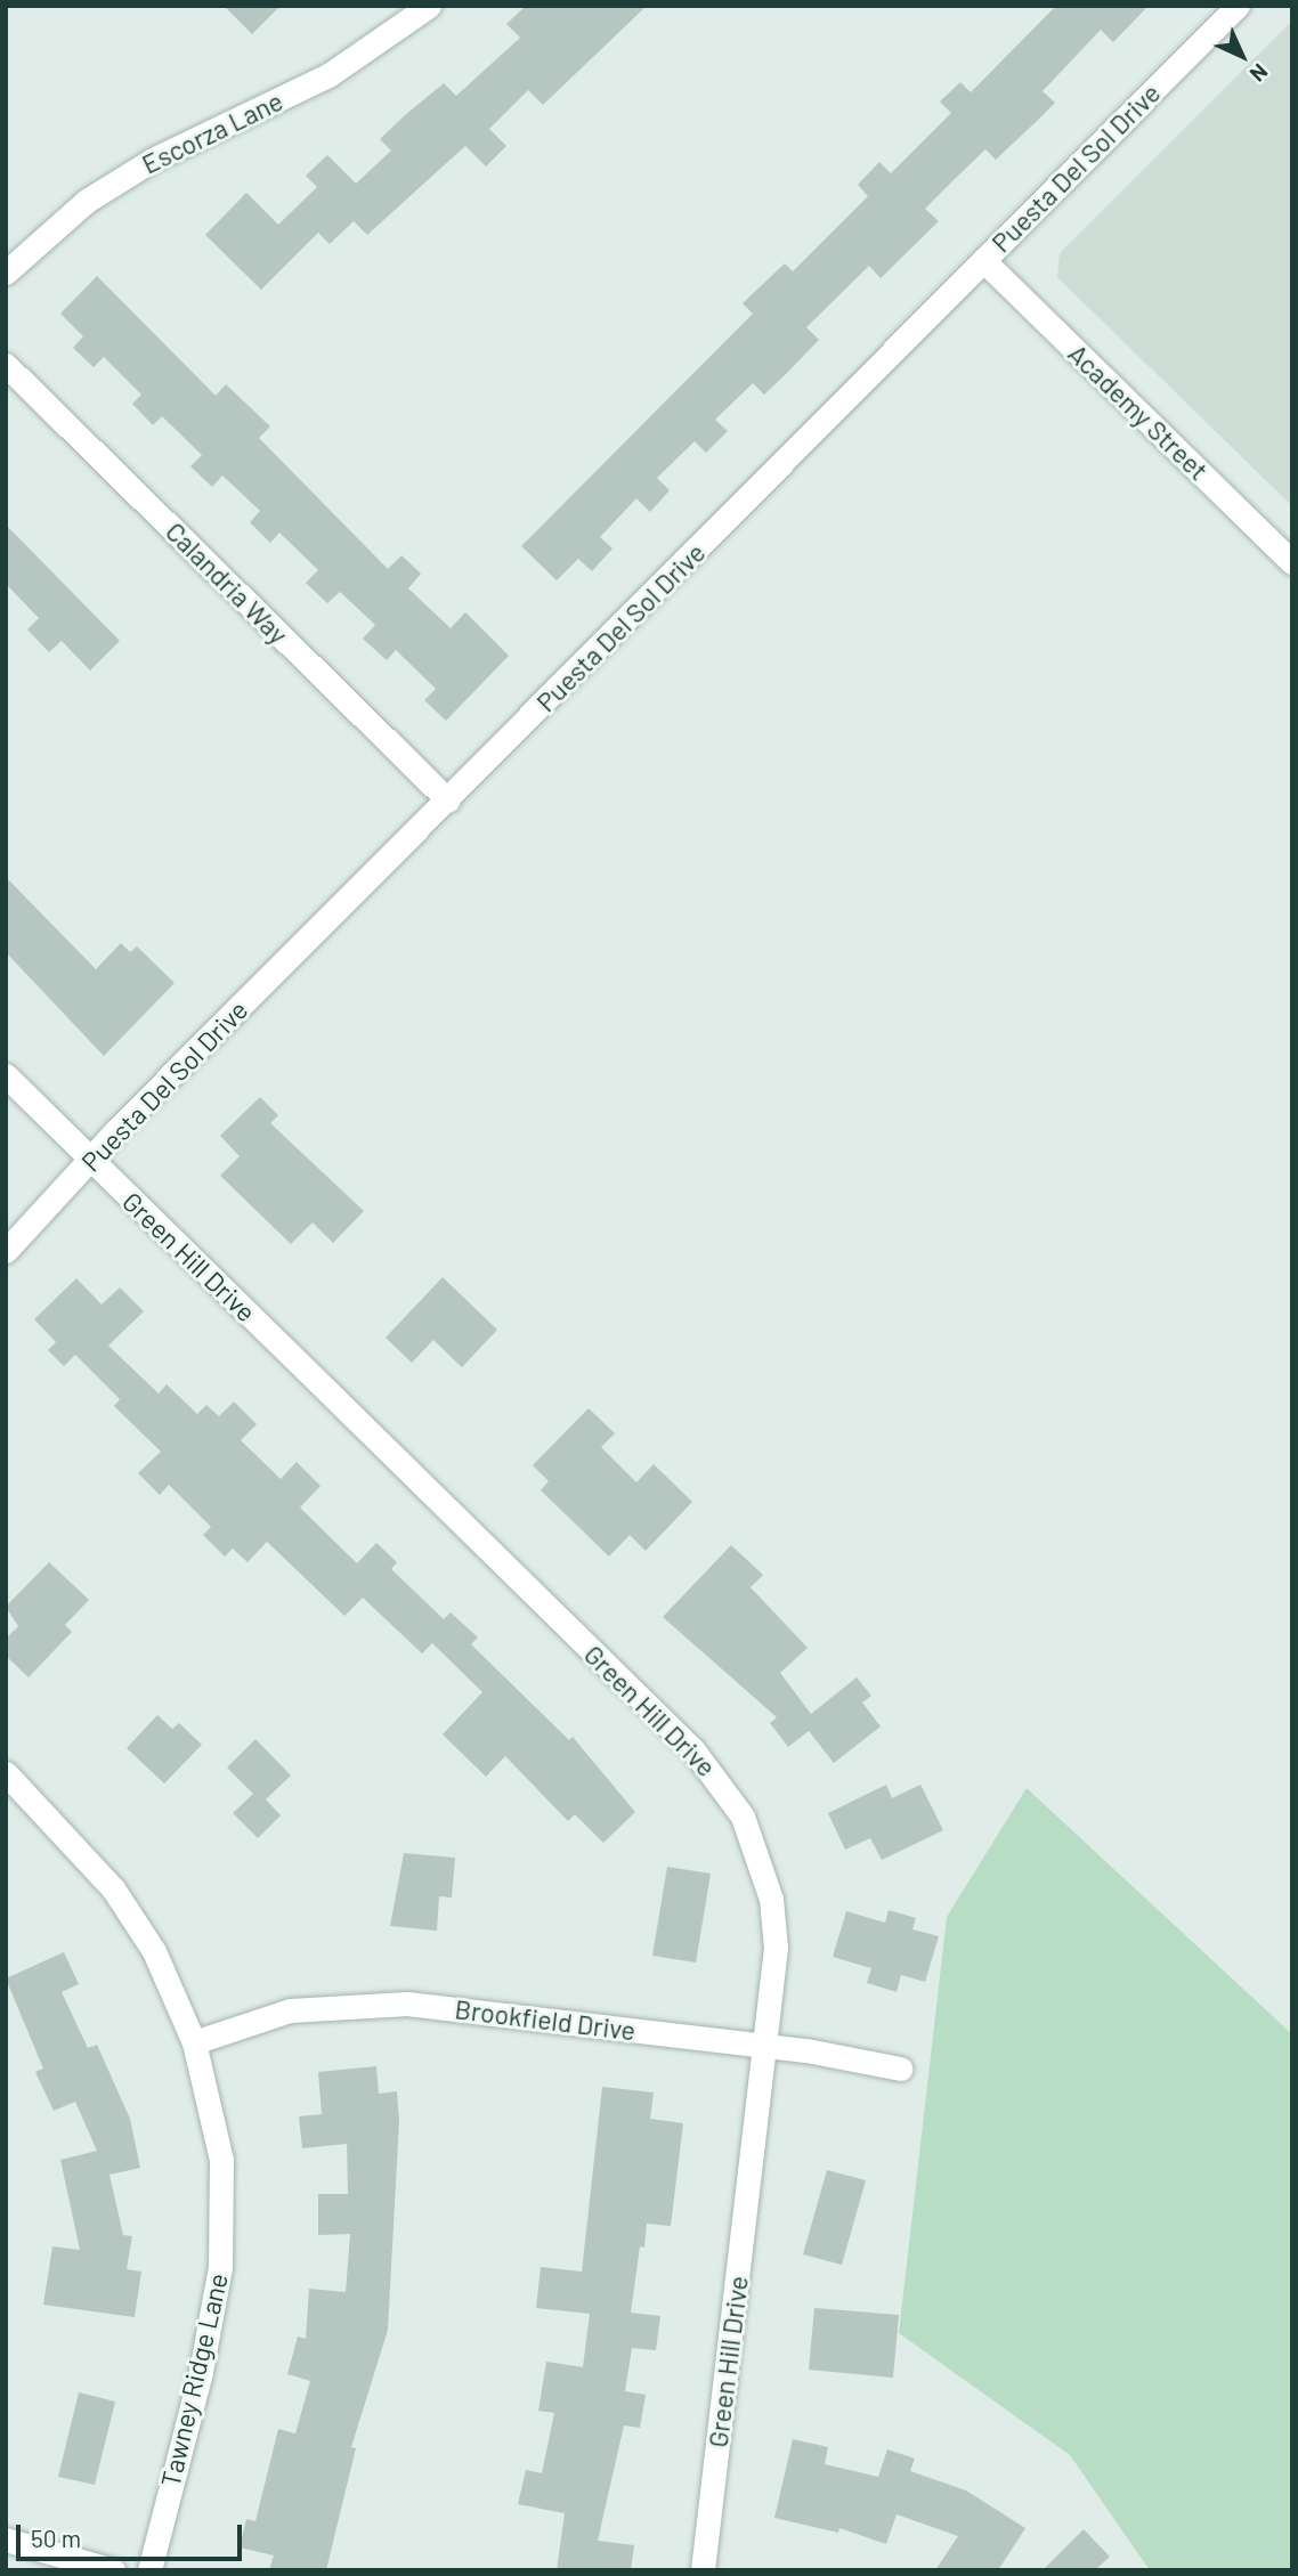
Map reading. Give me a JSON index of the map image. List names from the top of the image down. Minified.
{"streets":{"street":["Escorza Lane","Puesta Del Sol Drive","Academy Street","Calandria Way","Green Hill Drive","Brookfield Drive","Tawney Ridge Lane"]},"crossings":[["Puesta Del Sol Drive","Academy Street"],["Puesta Del Sol Drive","Calandria Way"],["Puesta Del Sol Drive","Green Hill Drive"],["Green Hill Drive","Brookfield Drive"],["Brookfield Drive","Tawney Ridge Lane"]],"scale_bar":"50 m","north":"bottom right"}
